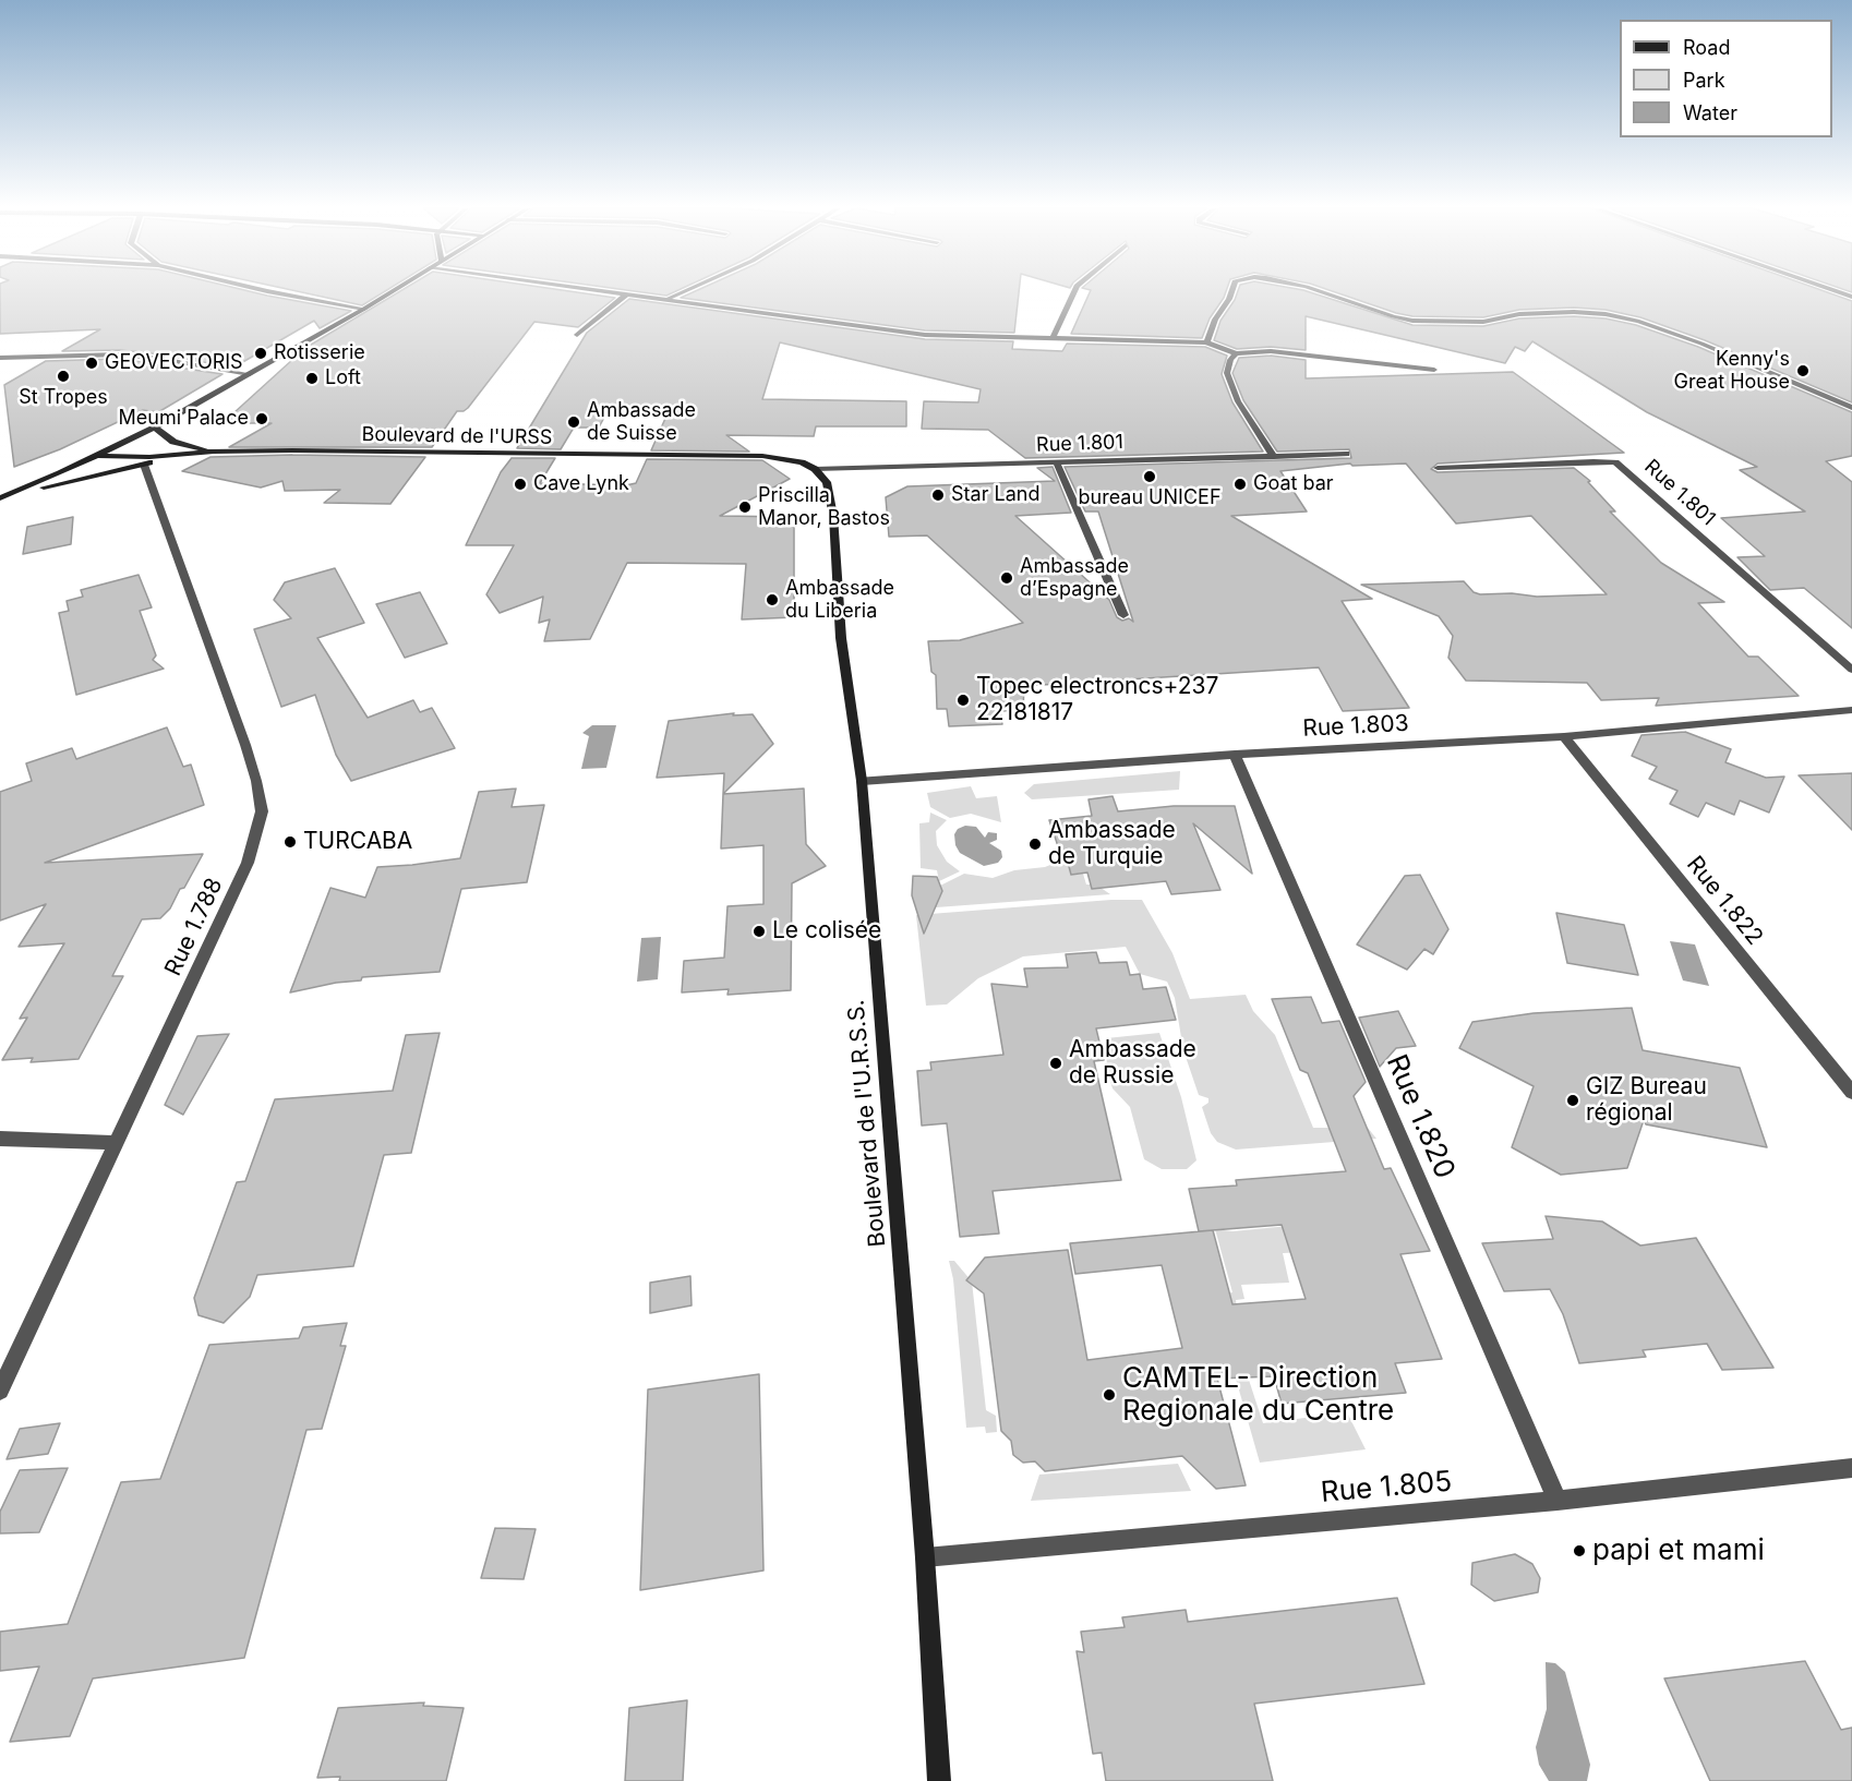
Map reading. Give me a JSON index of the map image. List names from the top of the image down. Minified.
{"streets":{"street":["Boulevard de l'URSS","Rue 1.801","Rue 1.803","Rue 1.822","Rue 1.788","Rue 1.820","Boulevard de l'U.R.S.S.","Rue 1.805"]},"crossings":[["Boulevard de l'URSS","Rue 1.801"],["Boulevard de l'URSS","Boulevard de l'U.R.S.S."],["Rue 1.801","Boulevard de l'U.R.S.S."],["Rue 1.803","Rue 1.822"],["Rue 1.803","Rue 1.820"],["Rue 1.803","Boulevard de l'U.R.S.S."],["Rue 1.820","Rue 1.805"],["Boulevard de l'U.R.S.S.","Rue 1.805"]],"places":["Rotisserie","GEOVECTORIS","Kenny's Great House","St Tropes","Loft","Meumi Palace","Ambassade de Suisse","bureau UNICEF","Cave Lynk","Goat bar","Star Land","Priscilla Manor, Bastos","Ambassade d’Espagne","Ambassade du Liberia","Topec electroncs+237 22181817","TURCABA","Ambassade de Turquie","Le colisée","Ambassade de Russie","GIZ Bureau régional","CAMTEL- Direction Regionale du Centre","papi et mami"],"legend":["Road","Park","Water"]}
